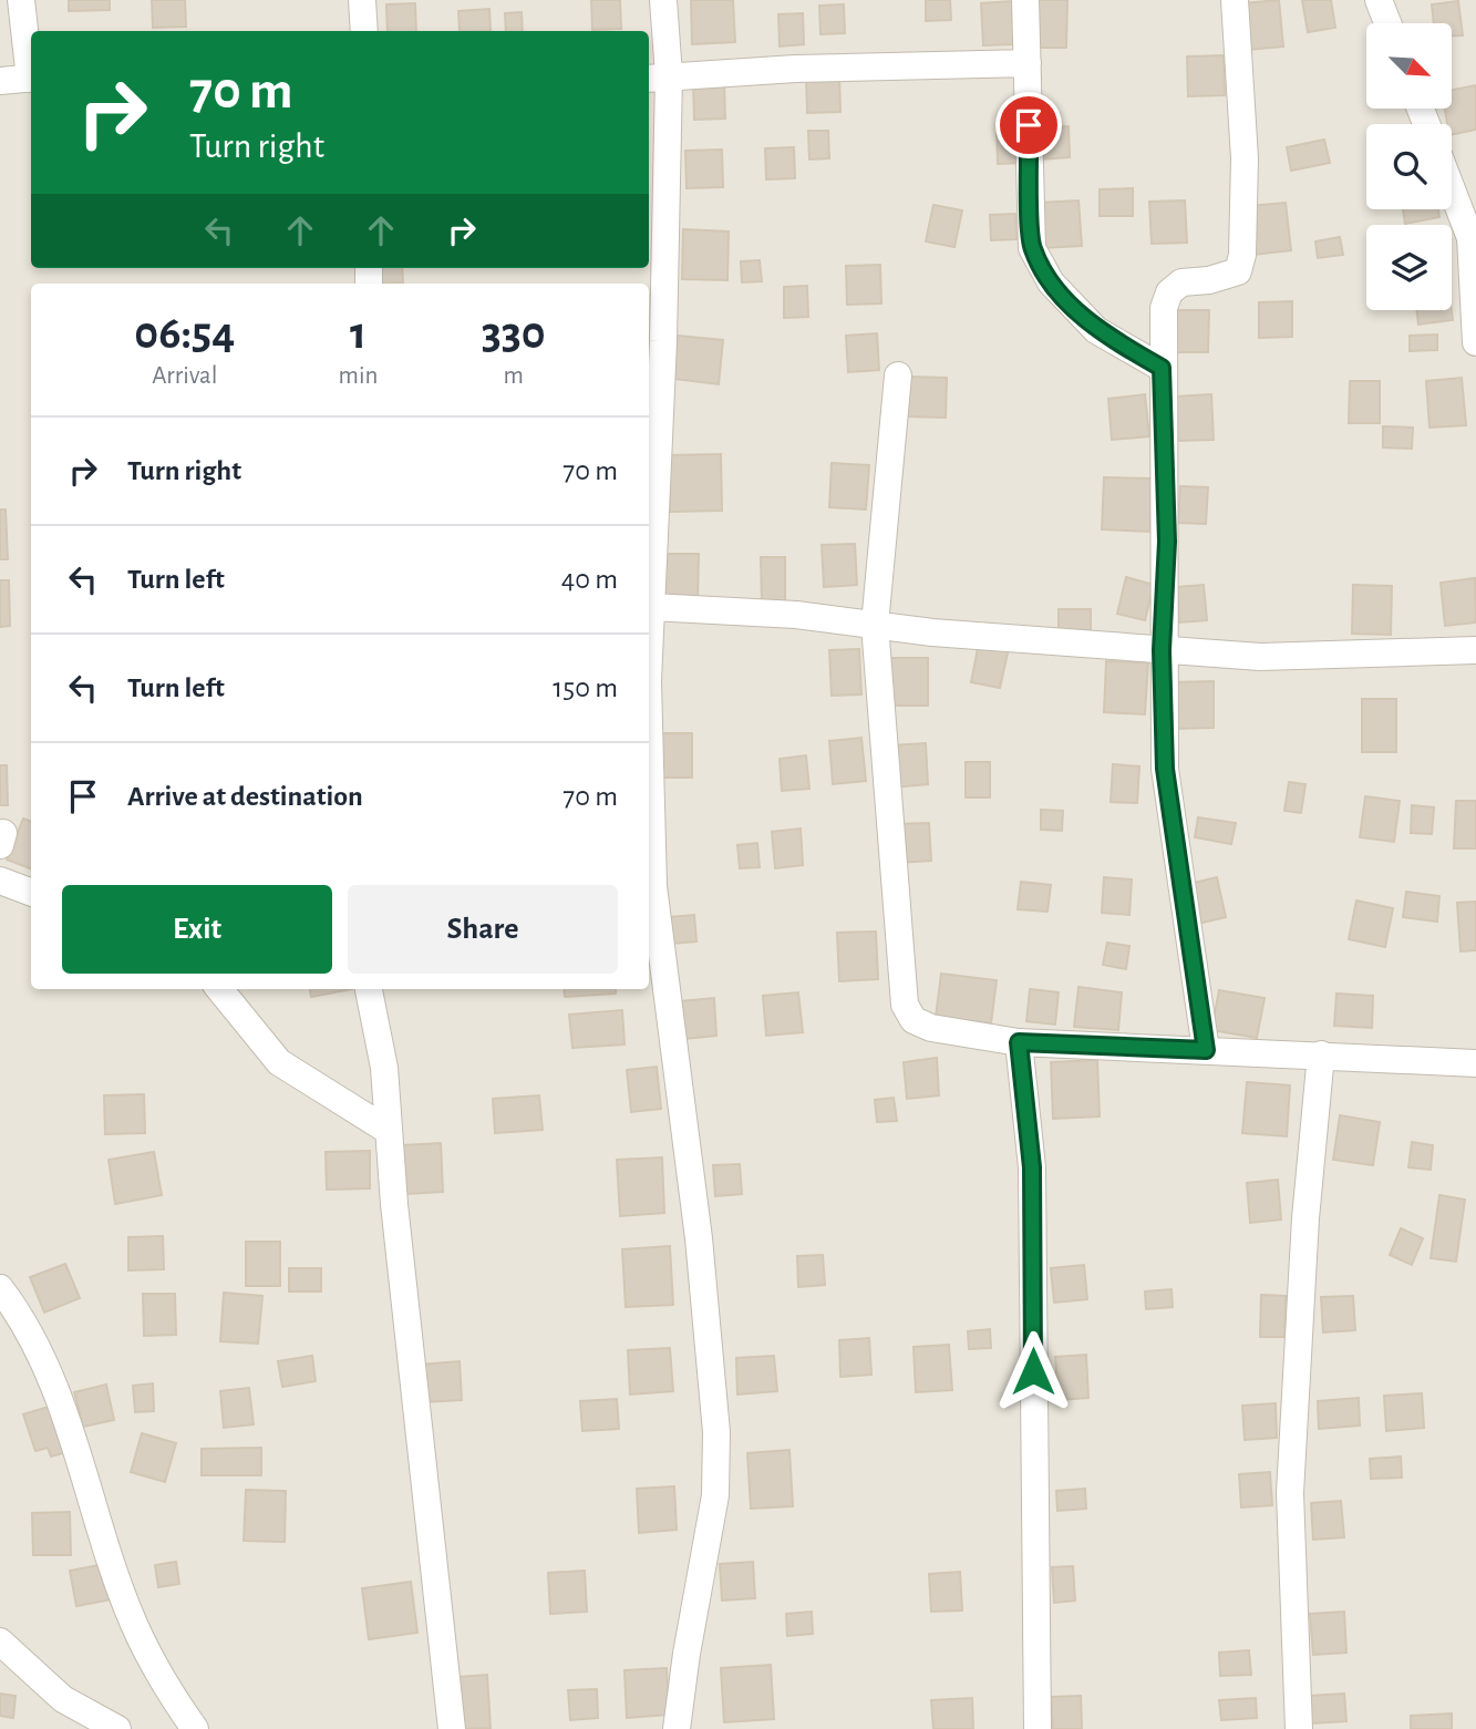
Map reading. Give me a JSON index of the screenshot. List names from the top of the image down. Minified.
{"north":"bottom right","page":{"turn":["70 m","Turn right"],"eta":["06:54","Arrival","1","min","330","m"],"list":[{"name":"Turn right","value":"70 m"},{"name":"Turn left","value":"40 m"},{"name":"Turn left","value":"150 m"},{"name":"Arrive at destination","value":"70 m"}],"buttons":["Exit","Share"]}}
